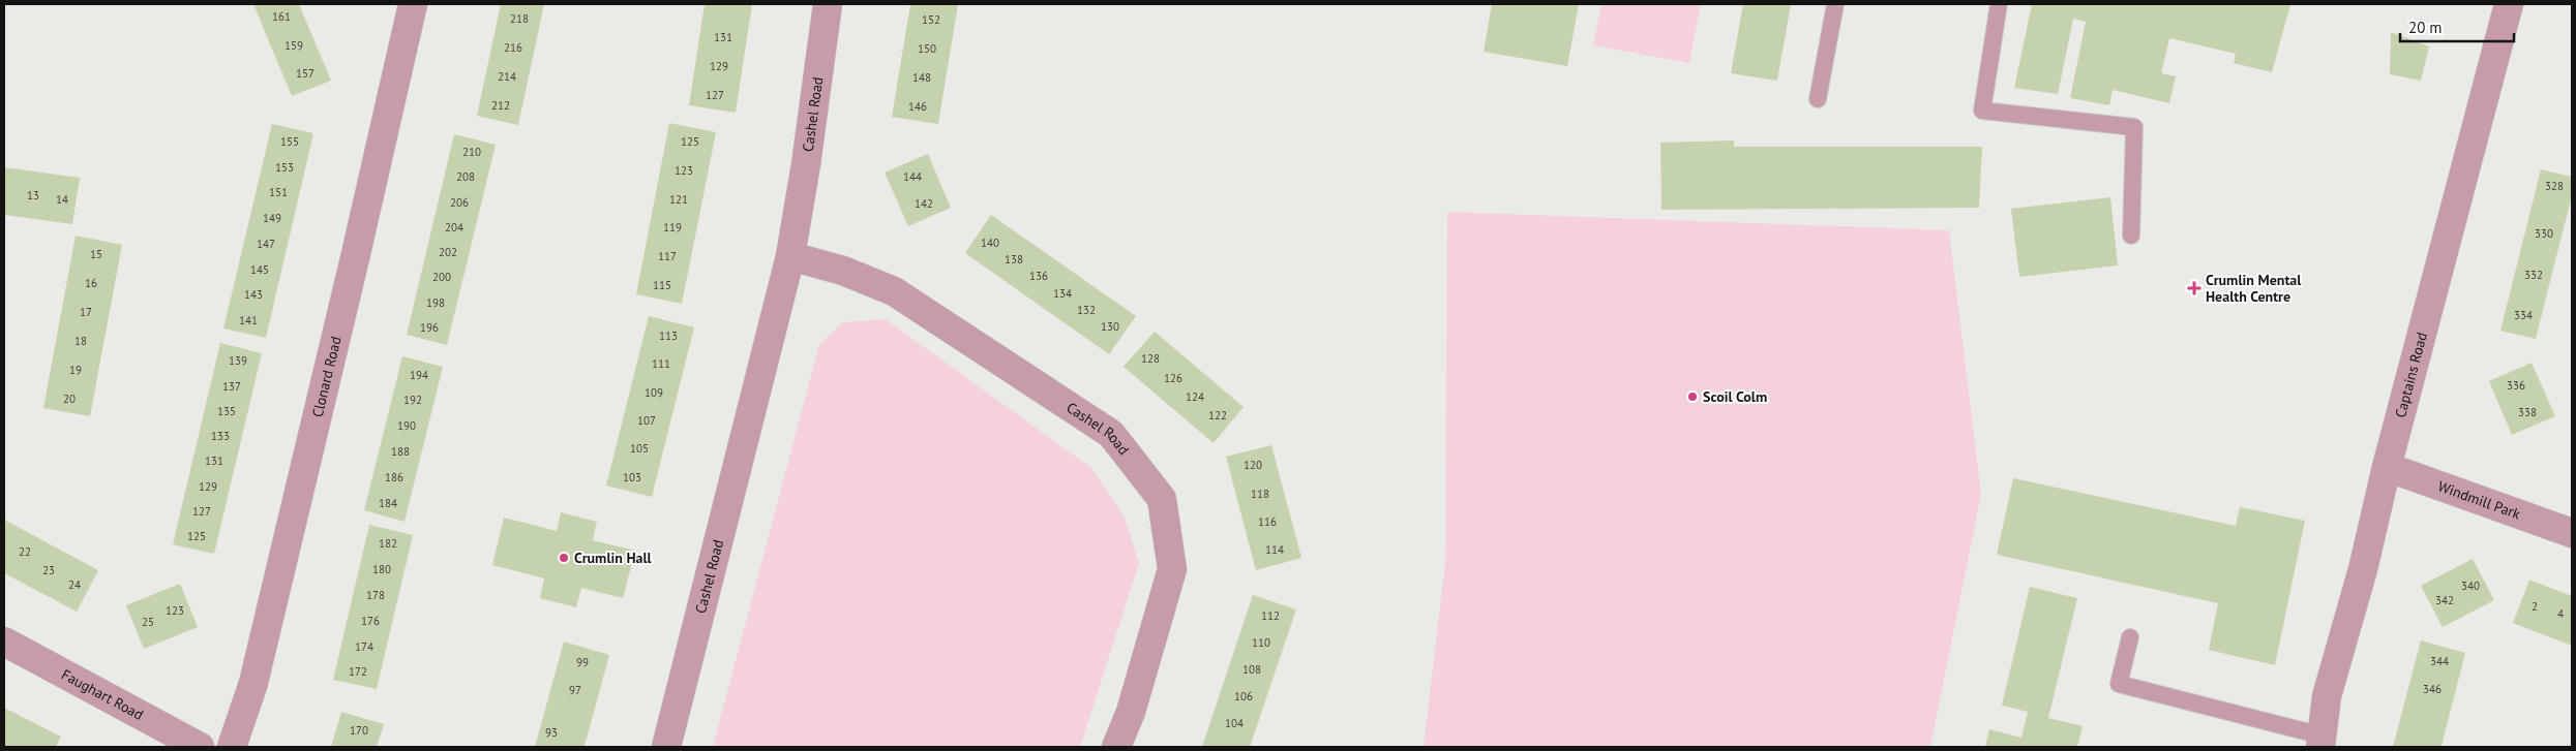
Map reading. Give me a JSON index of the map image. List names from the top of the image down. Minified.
{"streets":{"street":["Cashel Road","Captains Road","Clonard Road","Windmill Park","Faughart Road"]},"crossings":[["Captains Road","Windmill Park"]],"places":{"health":["Crumlin Mental Health Centre"],"other":["Scoil Colm","Crumlin Hall"]},"house_numbers":["161","218","152","131","159","216","150","129","157","214","148","127","212","146","155","125","210","153","123","208","144","328","151","13","14","121","206","142","149","204","119","330","140","147","202","15","117","138","145","332","136","200","16","115","134","143","198","132","17","334","141","130","196","113","18","128","139","111","19","194","126","336","137","109","124","20","192","135","338","122","107","190","133","105","188","131","120","186","103","129","118","184","127","116","125","182","114","22","180","23","24","340","178","342","2","123","4","112","176","25","110","174","344","99","108","172","346","97","106","104","170","93"],"scale_bar":"20 m"}
